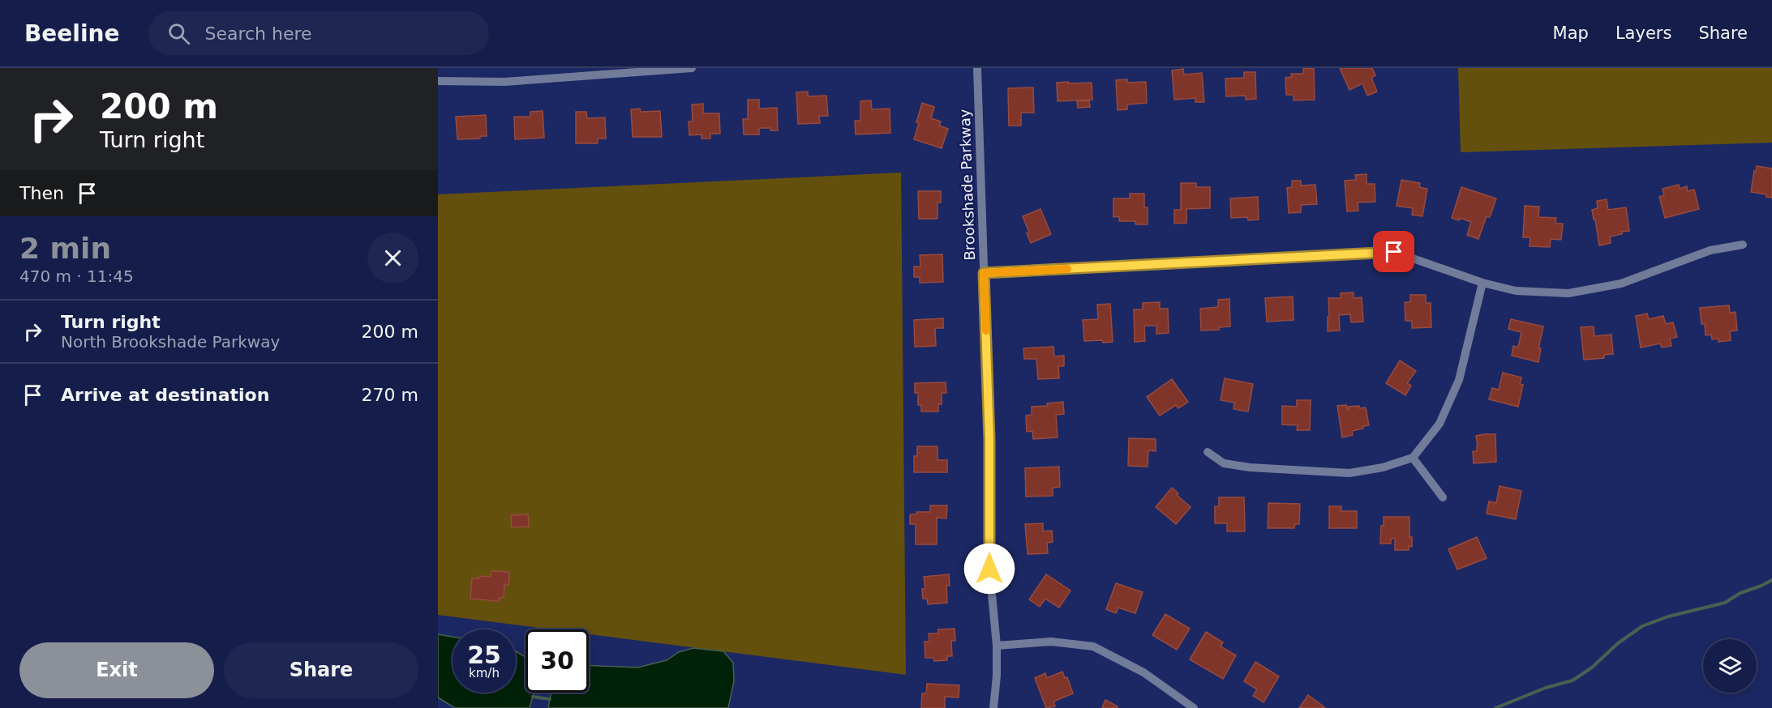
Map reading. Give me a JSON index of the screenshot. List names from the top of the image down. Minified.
{"streets":{"street":["Brookshade Parkway"]},"page":{"header":"Beeline","search":"Search here","nav":["Map","Layers","Share"],"turn":["200 m","Turn right"],"then":"Then","heading":["2 min","470 m · 11:45"],"list":[{"name":"Turn right","note":"North Brookshade Parkway","value":"200 m"},{"name":"Arrive at destination","value":"270 m"}],"speed":"25 km/h","limit":"30","buttons":["Exit","Share"]}}
